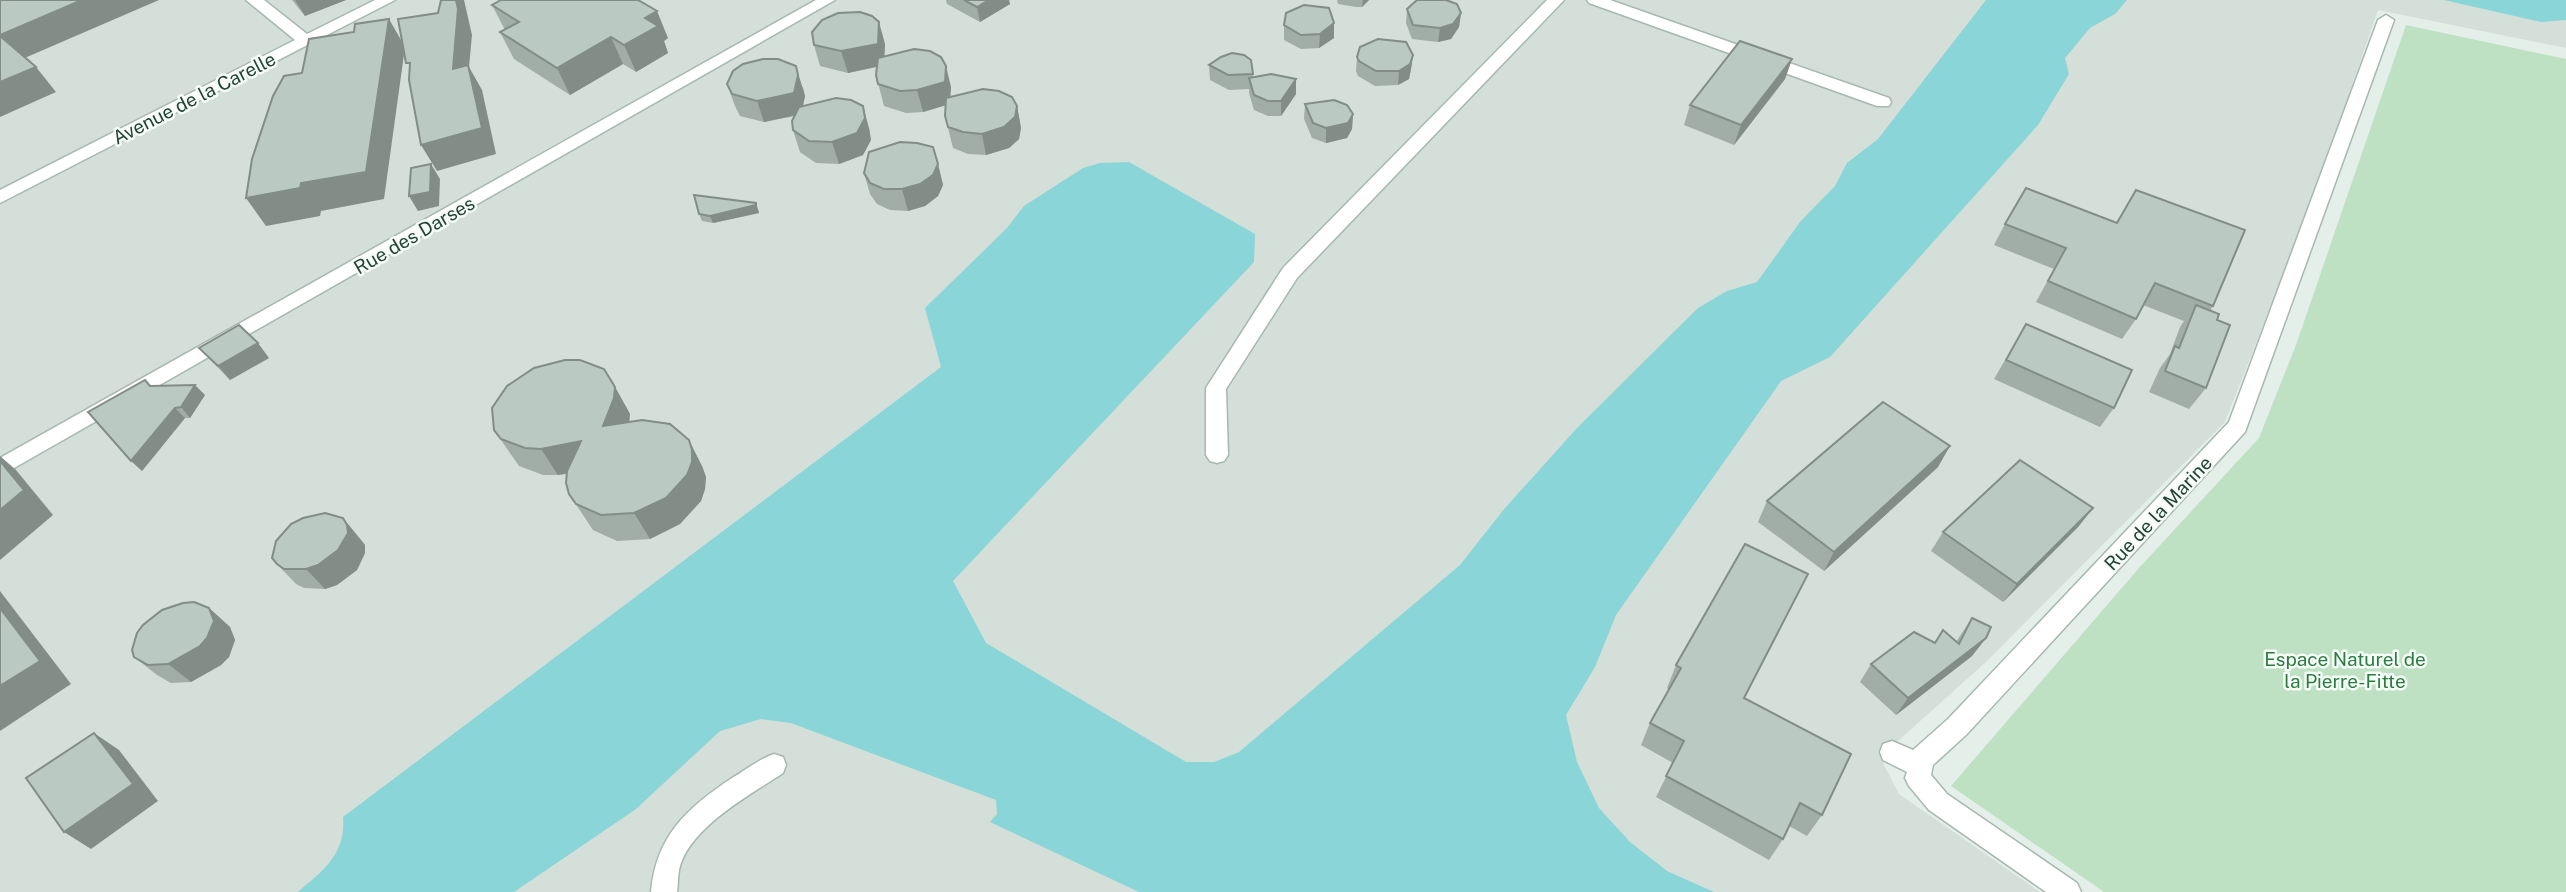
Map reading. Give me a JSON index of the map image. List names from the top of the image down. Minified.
{"streets":{"street":["Avenue de la Carelle","Rue des Darses","Rue de la Marine"]},"parks":["Espace Naturel de la Pierre-Fitte"]}
